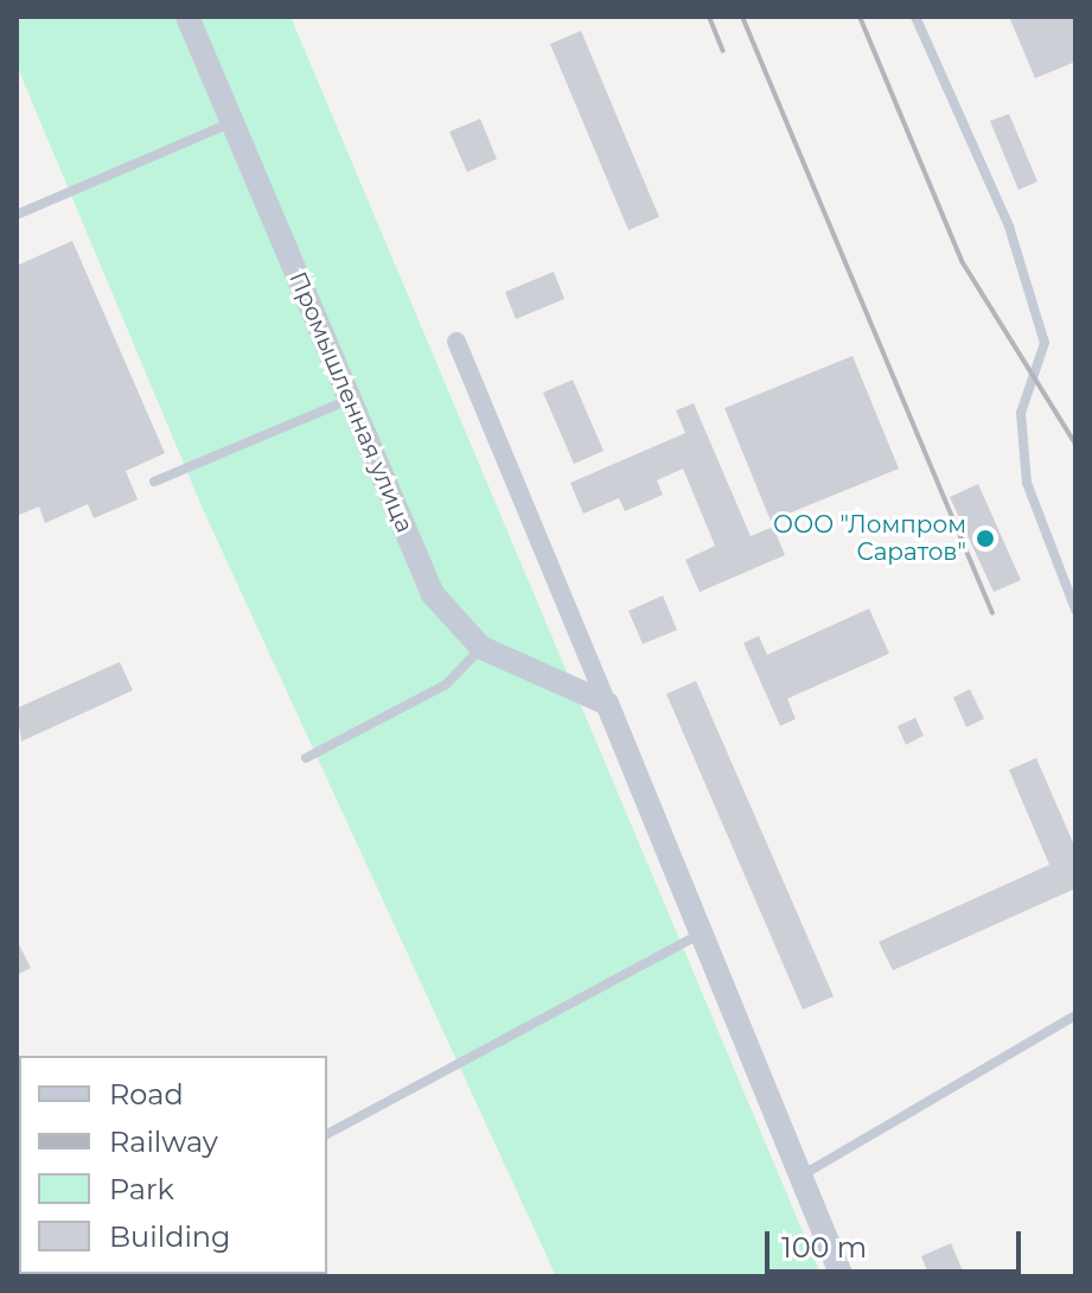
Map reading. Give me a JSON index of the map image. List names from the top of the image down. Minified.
{"streets":{"street":["Промышленная улица"]},"places":["ООО \"Ломпром Саратов\""],"legend":["Road","Railway","Park","Building"],"scale_bar":"100 m"}
